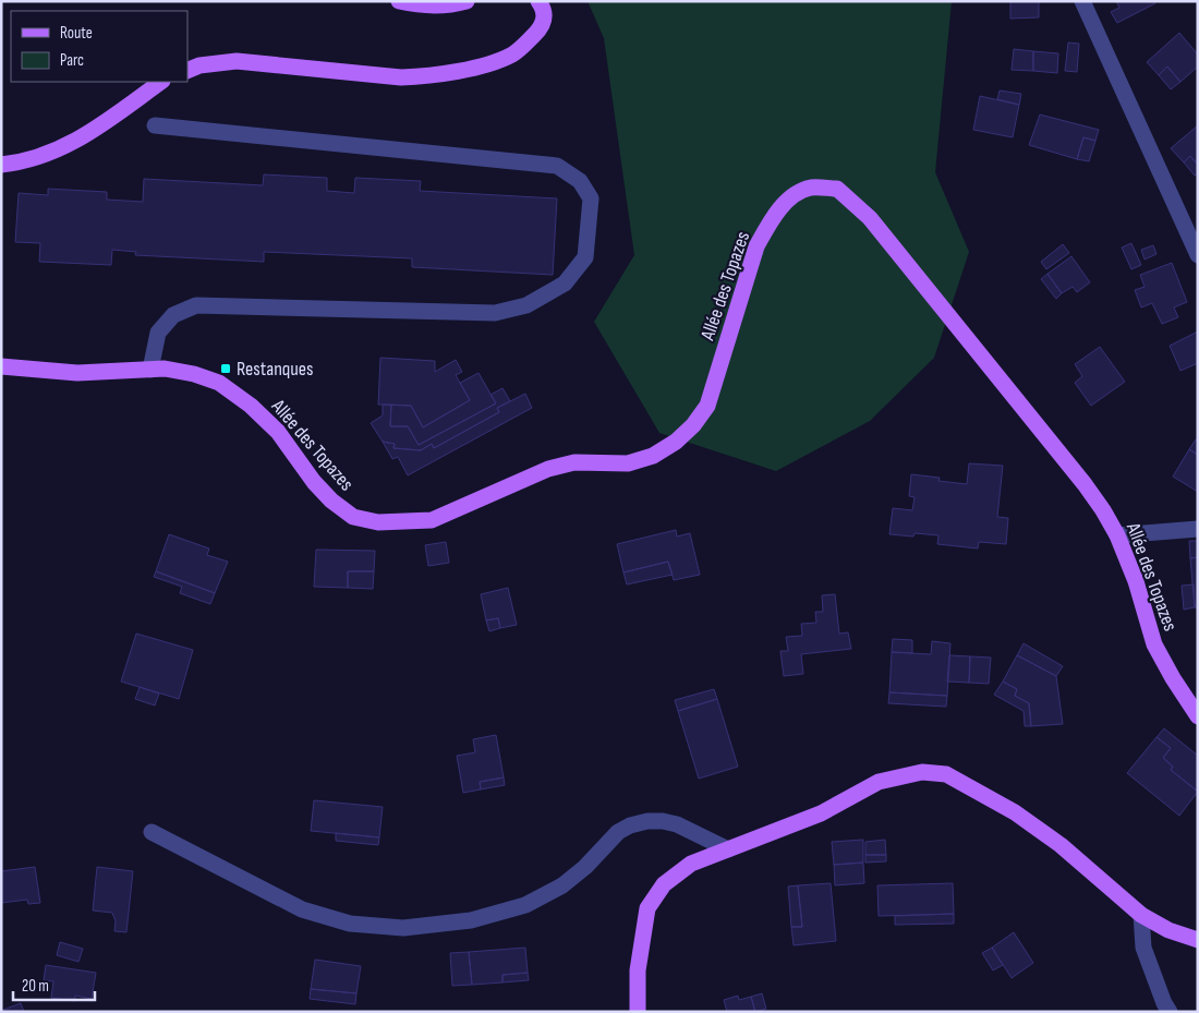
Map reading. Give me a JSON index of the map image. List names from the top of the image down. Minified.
{"streets":{"main road":["Allée des Topazes"]},"places":{"transit":["Restanques"]},"legend":["Route","Parc"],"scale_bar":"20 m"}
